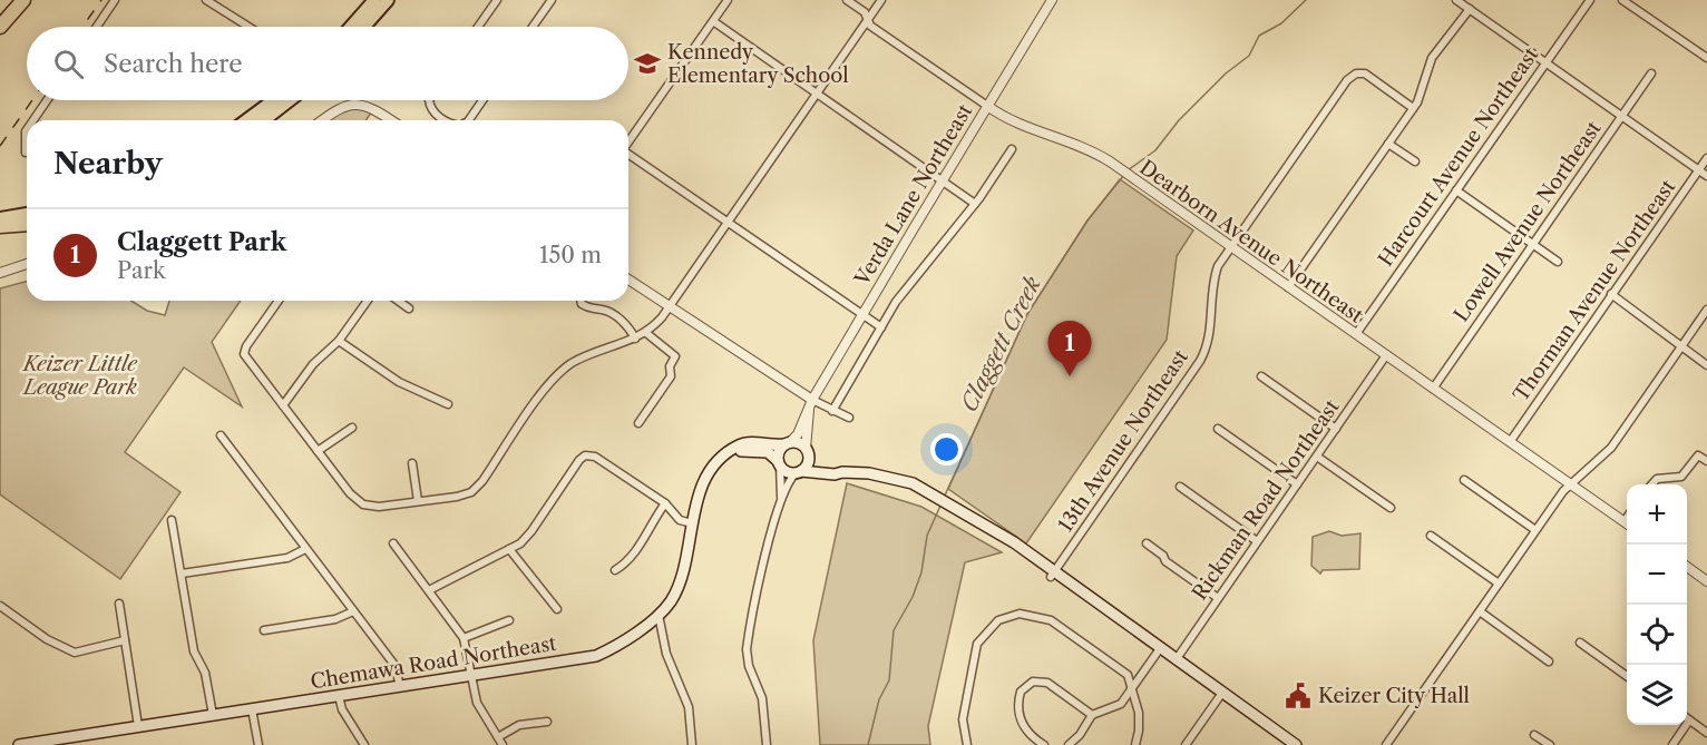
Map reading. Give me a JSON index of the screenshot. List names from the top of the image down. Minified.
{"streets":{"main road":["Chemawa Road Northeast"],"street":["Harcourt Avenue Northeast","Verda Lane Northeast","Lowell Avenue Northeast","Dearborn Avenue Northeast","Thorman Avenue Northeast","13th Avenue Northeast","Rickman Road Northeast"]},"crossings":[["Harcourt Avenue Northeast","Dearborn Avenue Northeast"],["Verda Lane Northeast","Dearborn Avenue Northeast"],["Verda Lane Northeast","Chemawa Road Northeast"],["Lowell Avenue Northeast","Dearborn Avenue Northeast"],["Dearborn Avenue Northeast","Thorman Avenue Northeast"],["Dearborn Avenue Northeast","13th Avenue Northeast"],["Dearborn Avenue Northeast","Rickman Road Northeast"]],"water":["Claggett Creek"],"parks":["Keizer Little League Park"],"places":{"school or university":["Kennedy Elementary School"],"public building":["Keizer City Hall"]},"page":{"search":"Search here","heading":"Nearby","list":[{"mark":"1","name":"Claggett Park","note":"Park","value":"150 m"}],"pins":"1","map_buttons":["+","−"]}}
